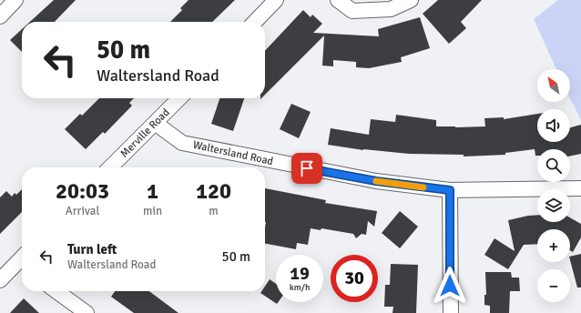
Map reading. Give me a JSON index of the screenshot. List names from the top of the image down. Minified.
{"streets":{"street":["Merville Road","Waltersland Road"]},"crossings":[["Merville Road","Waltersland Road"]],"north":"top left","page":{"turn":["50 m","Waltersland Road"],"map_buttons":["+","−"],"eta":["20:03","Arrival","1","min","120","m"],"list":[{"name":"Turn left","note":"Waltersland Road","value":"50 m"}],"speed":"19 km/h","limit":"30"}}
